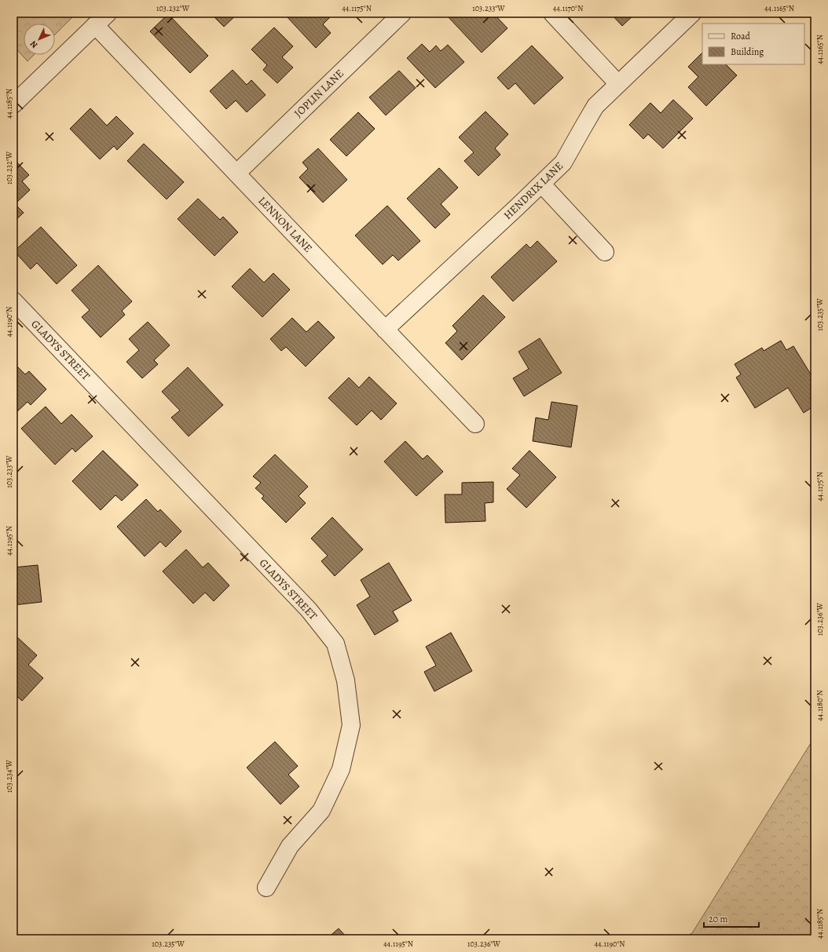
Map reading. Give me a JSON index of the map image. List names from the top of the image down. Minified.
{"streets":{"street":["JOPLIN LANE","HENDRIX LANE","LENNON LANE","GLADYS STREET"]},"crossings":[["JOPLIN LANE","LENNON LANE"],["HENDRIX LANE","LENNON LANE"]],"legend":["Road","Building"],"scale_bar":"20 m","north":"bottom left","coordinates":["103.232°W","44.1175°N","103.233°W","44.1170°N","44.1165°N","44.1185°N","103.235°W","44.1190°N","44.1195°N","103.236°W","44.1180°N","103.234°W"]}
